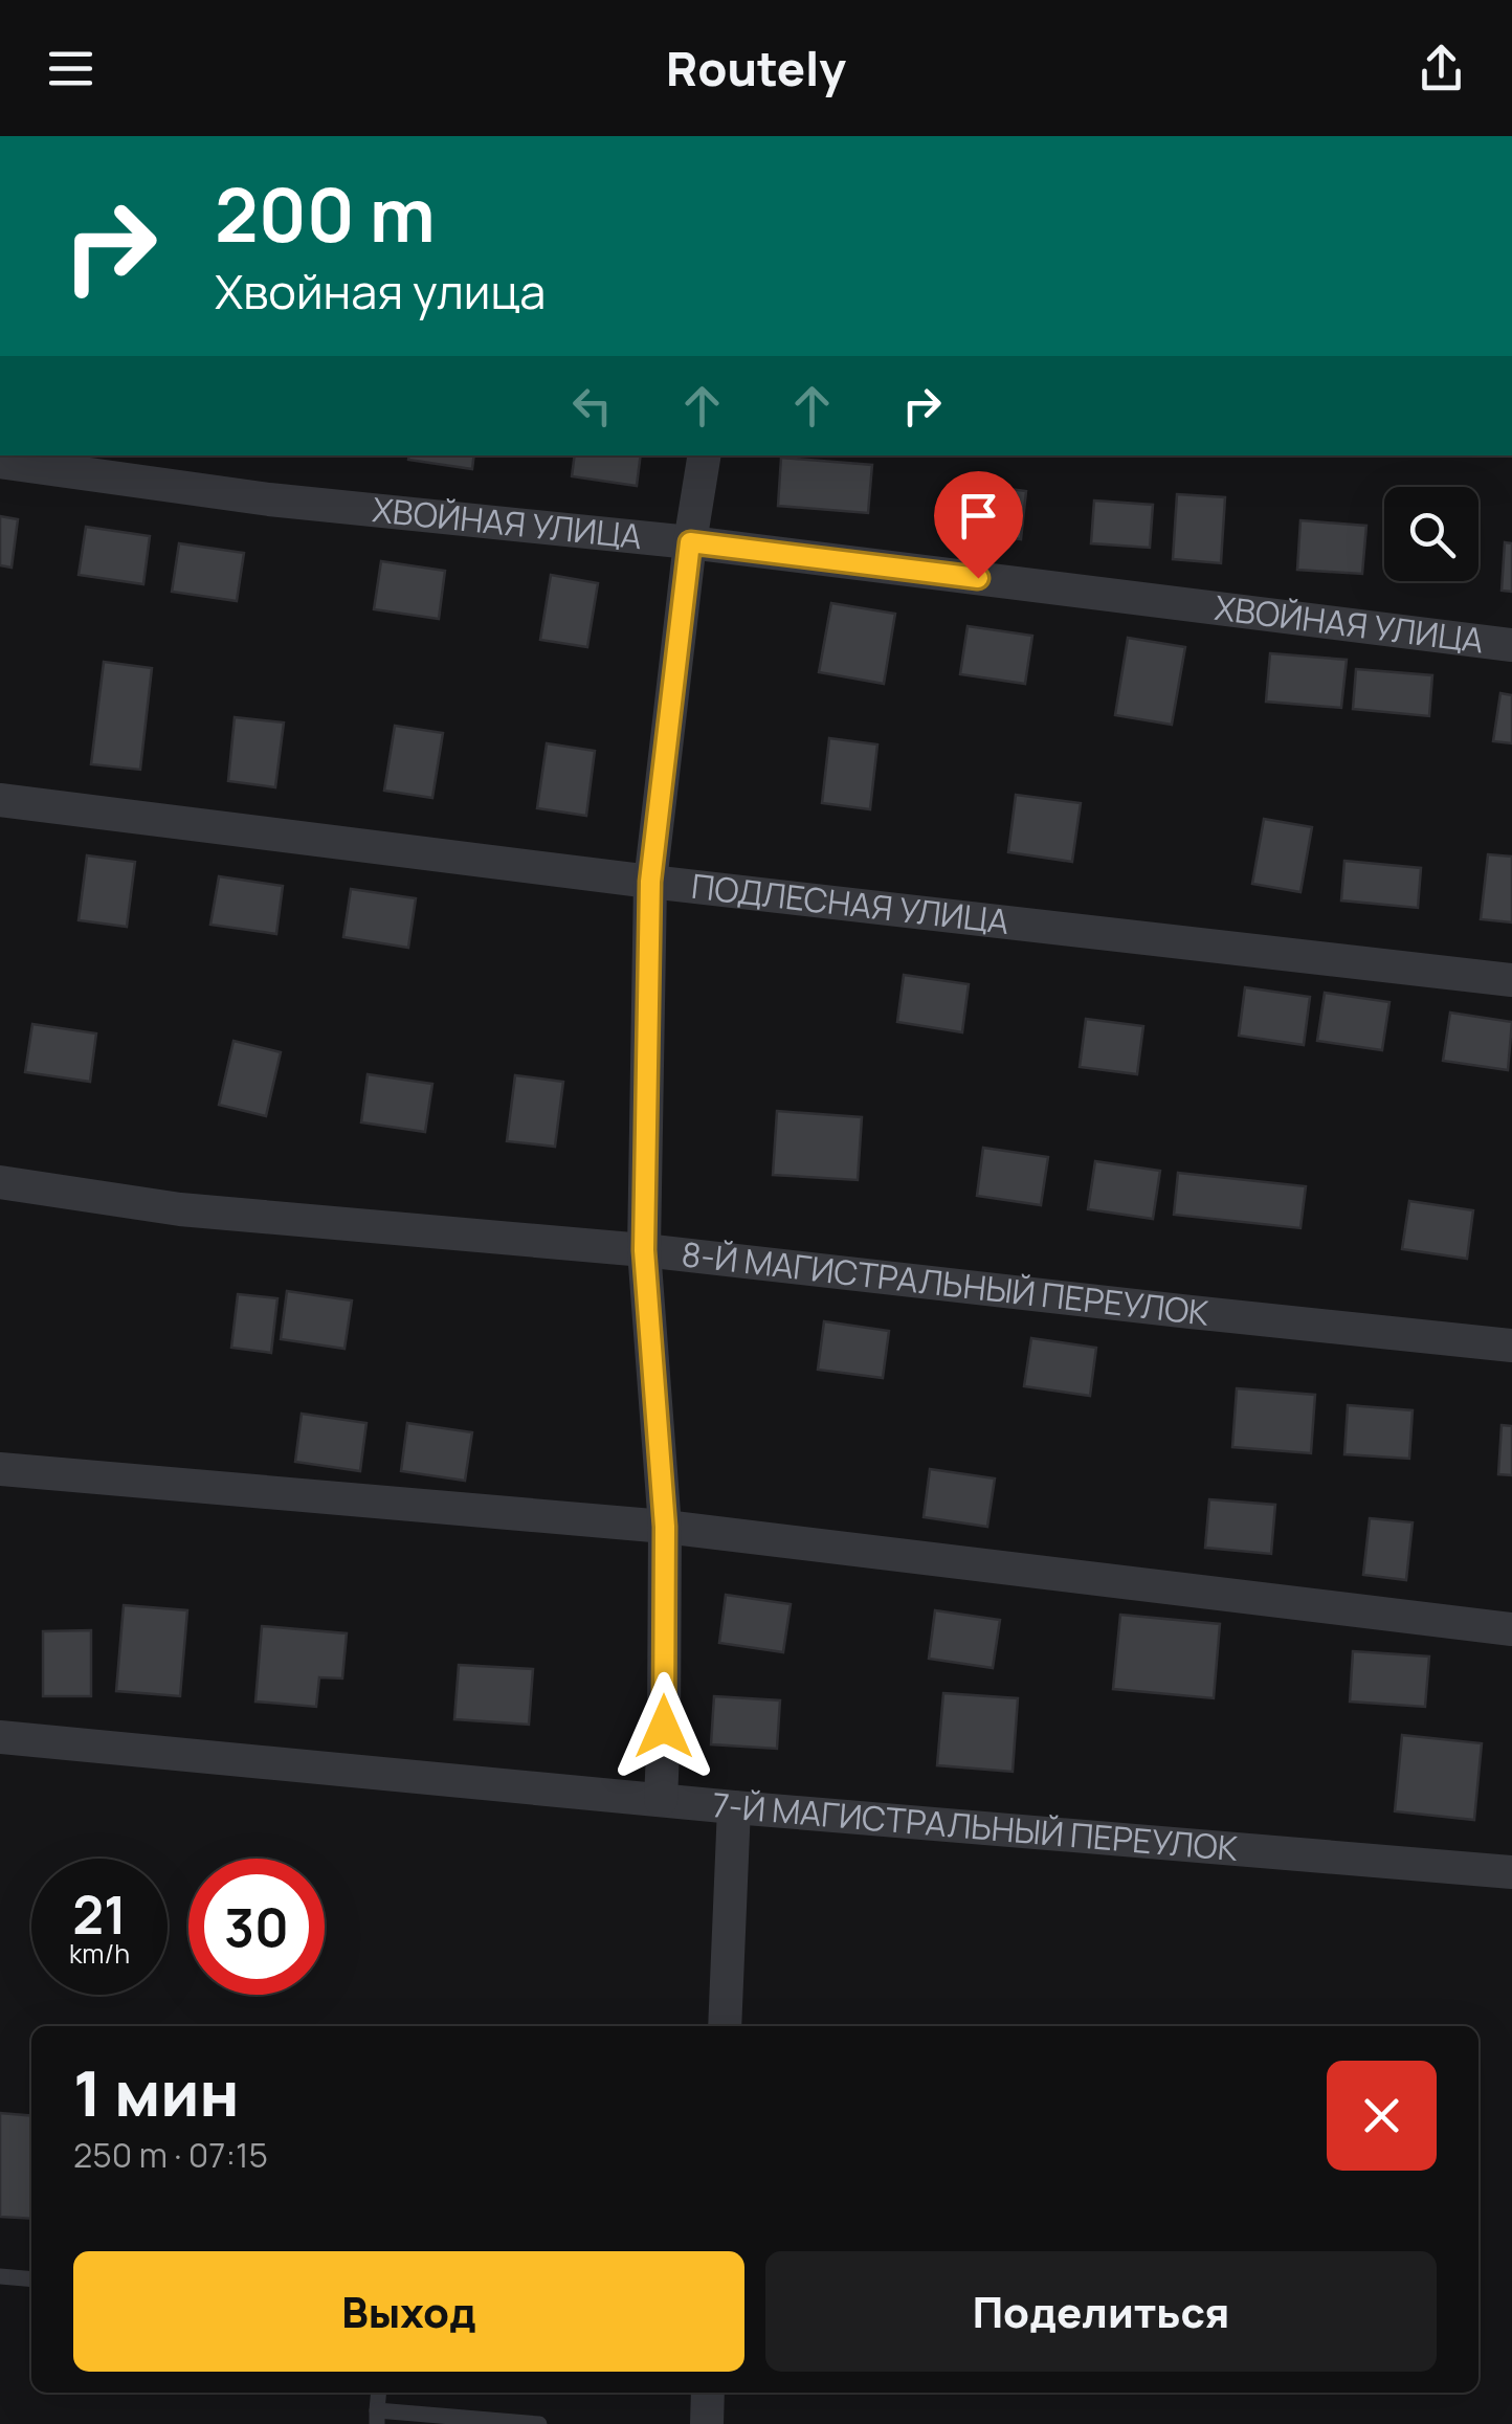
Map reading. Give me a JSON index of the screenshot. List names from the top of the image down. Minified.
{"streets":{"street":["ХВОЙНАЯ УЛИЦА","ПОДЛЕСНАЯ УЛИЦА","8-Й МАГИСТРАЛЬНЫЙ ПЕРЕУЛОК","7-Й МАГИСТРАЛЬНЫЙ ПЕРЕУЛОК"]},"page":{"header":"Routely","turn":["200 m","Хвойная улица"],"speed":"21 km/h","limit":"30","heading":["1 мин","250 m · 07:15"],"buttons":["Выход","Поделиться"]}}
